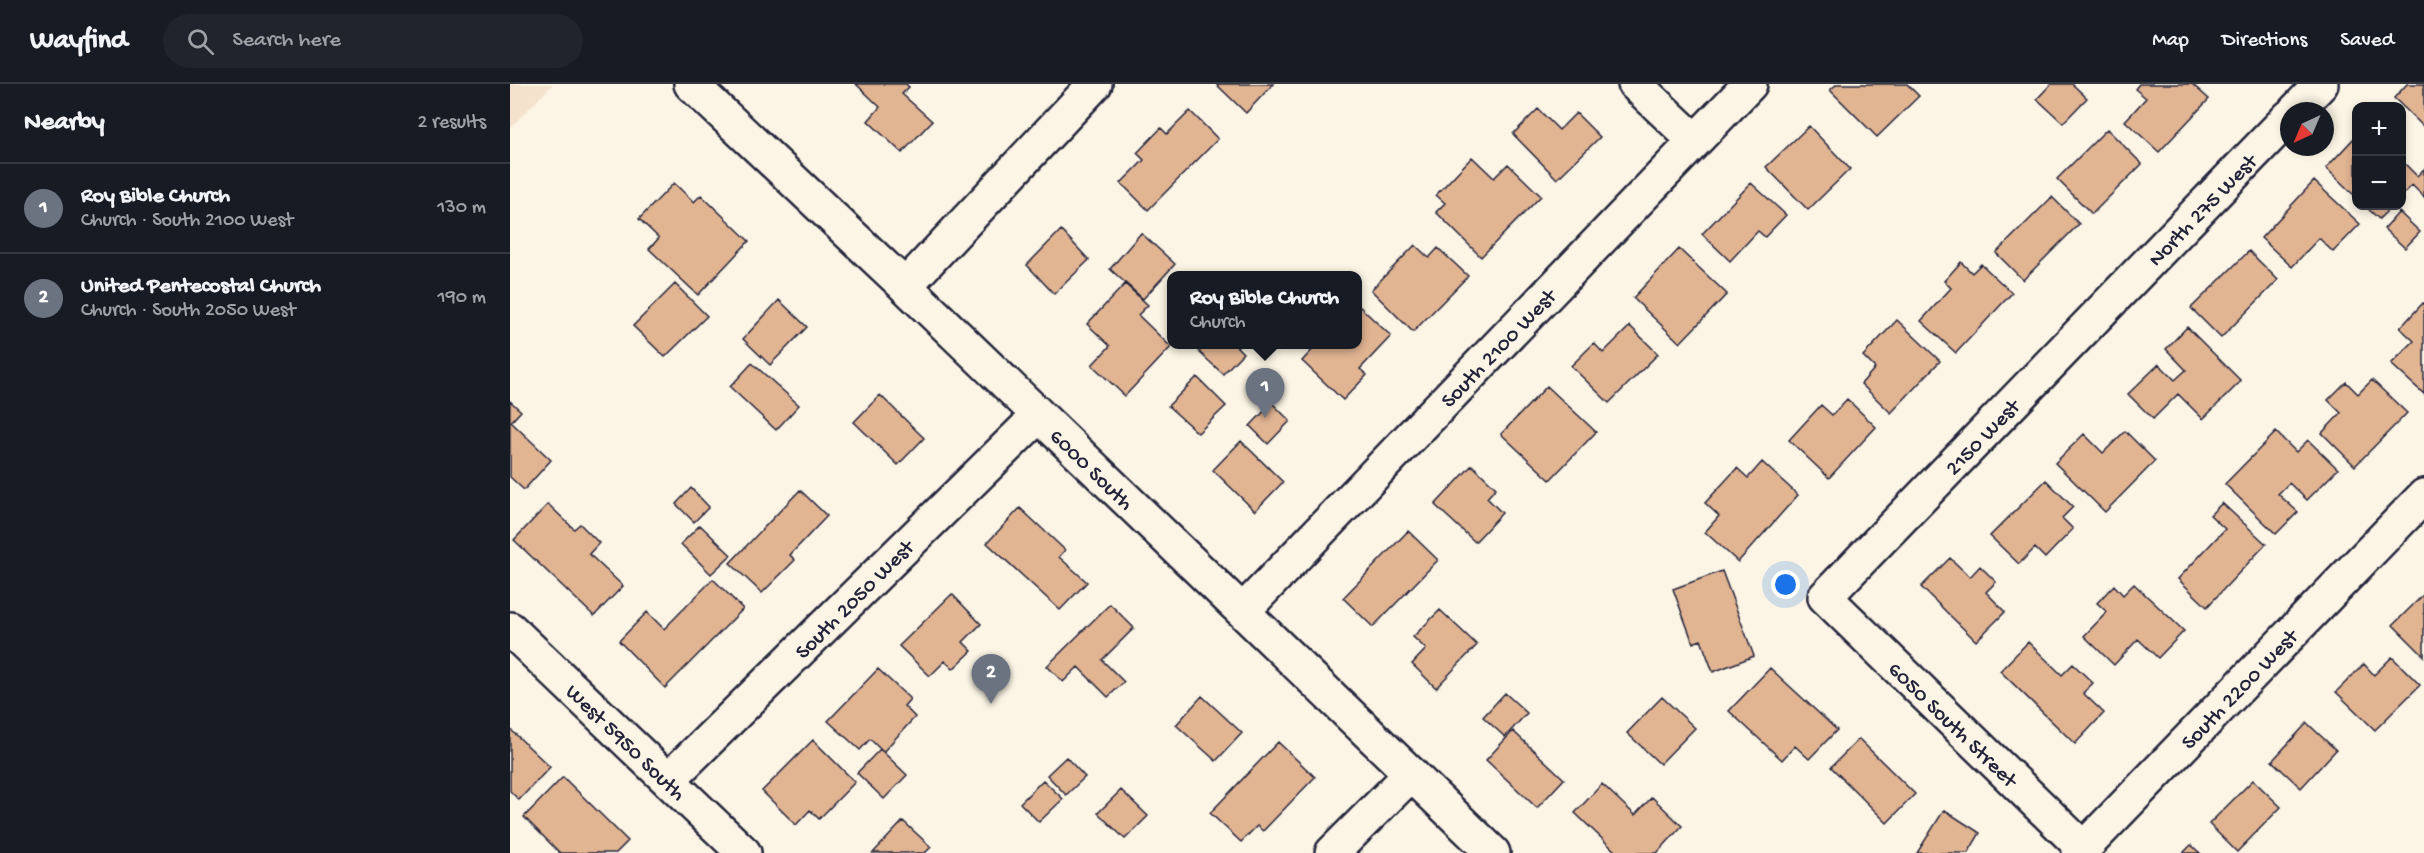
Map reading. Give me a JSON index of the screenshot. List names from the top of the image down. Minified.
{"streets":{"street":["North 275 West","South 2100 West","2150 West","6000 South","South 2050 West","South 2200 West","6050 South Street","West 5950 South"]},"crossings":[["North 275 West","2150 West"],["South 2100 West","6000 South"],["2150 West","6050 South Street"],["6000 South","South 2050 West"],["South 2050 West","West 5950 South"],["South 2200 West","6050 South Street"]],"north":"bottom left","page":{"header":"Wayfind","search":"Search here","nav":["Map","Directions","Saved"],"heading":["Nearby","2 results"],"map_buttons":["+","−"],"list":[{"mark":"1","name":"Roy Bible Church","note":"Church · South 2100 West","value":"130 m"},{"mark":"2","name":"United Pentecostal Church","note":"Church · South 2050 West","value":"190 m"}],"popup":["Roy Bible Church","Church"],"pins":["1","2"]}}
